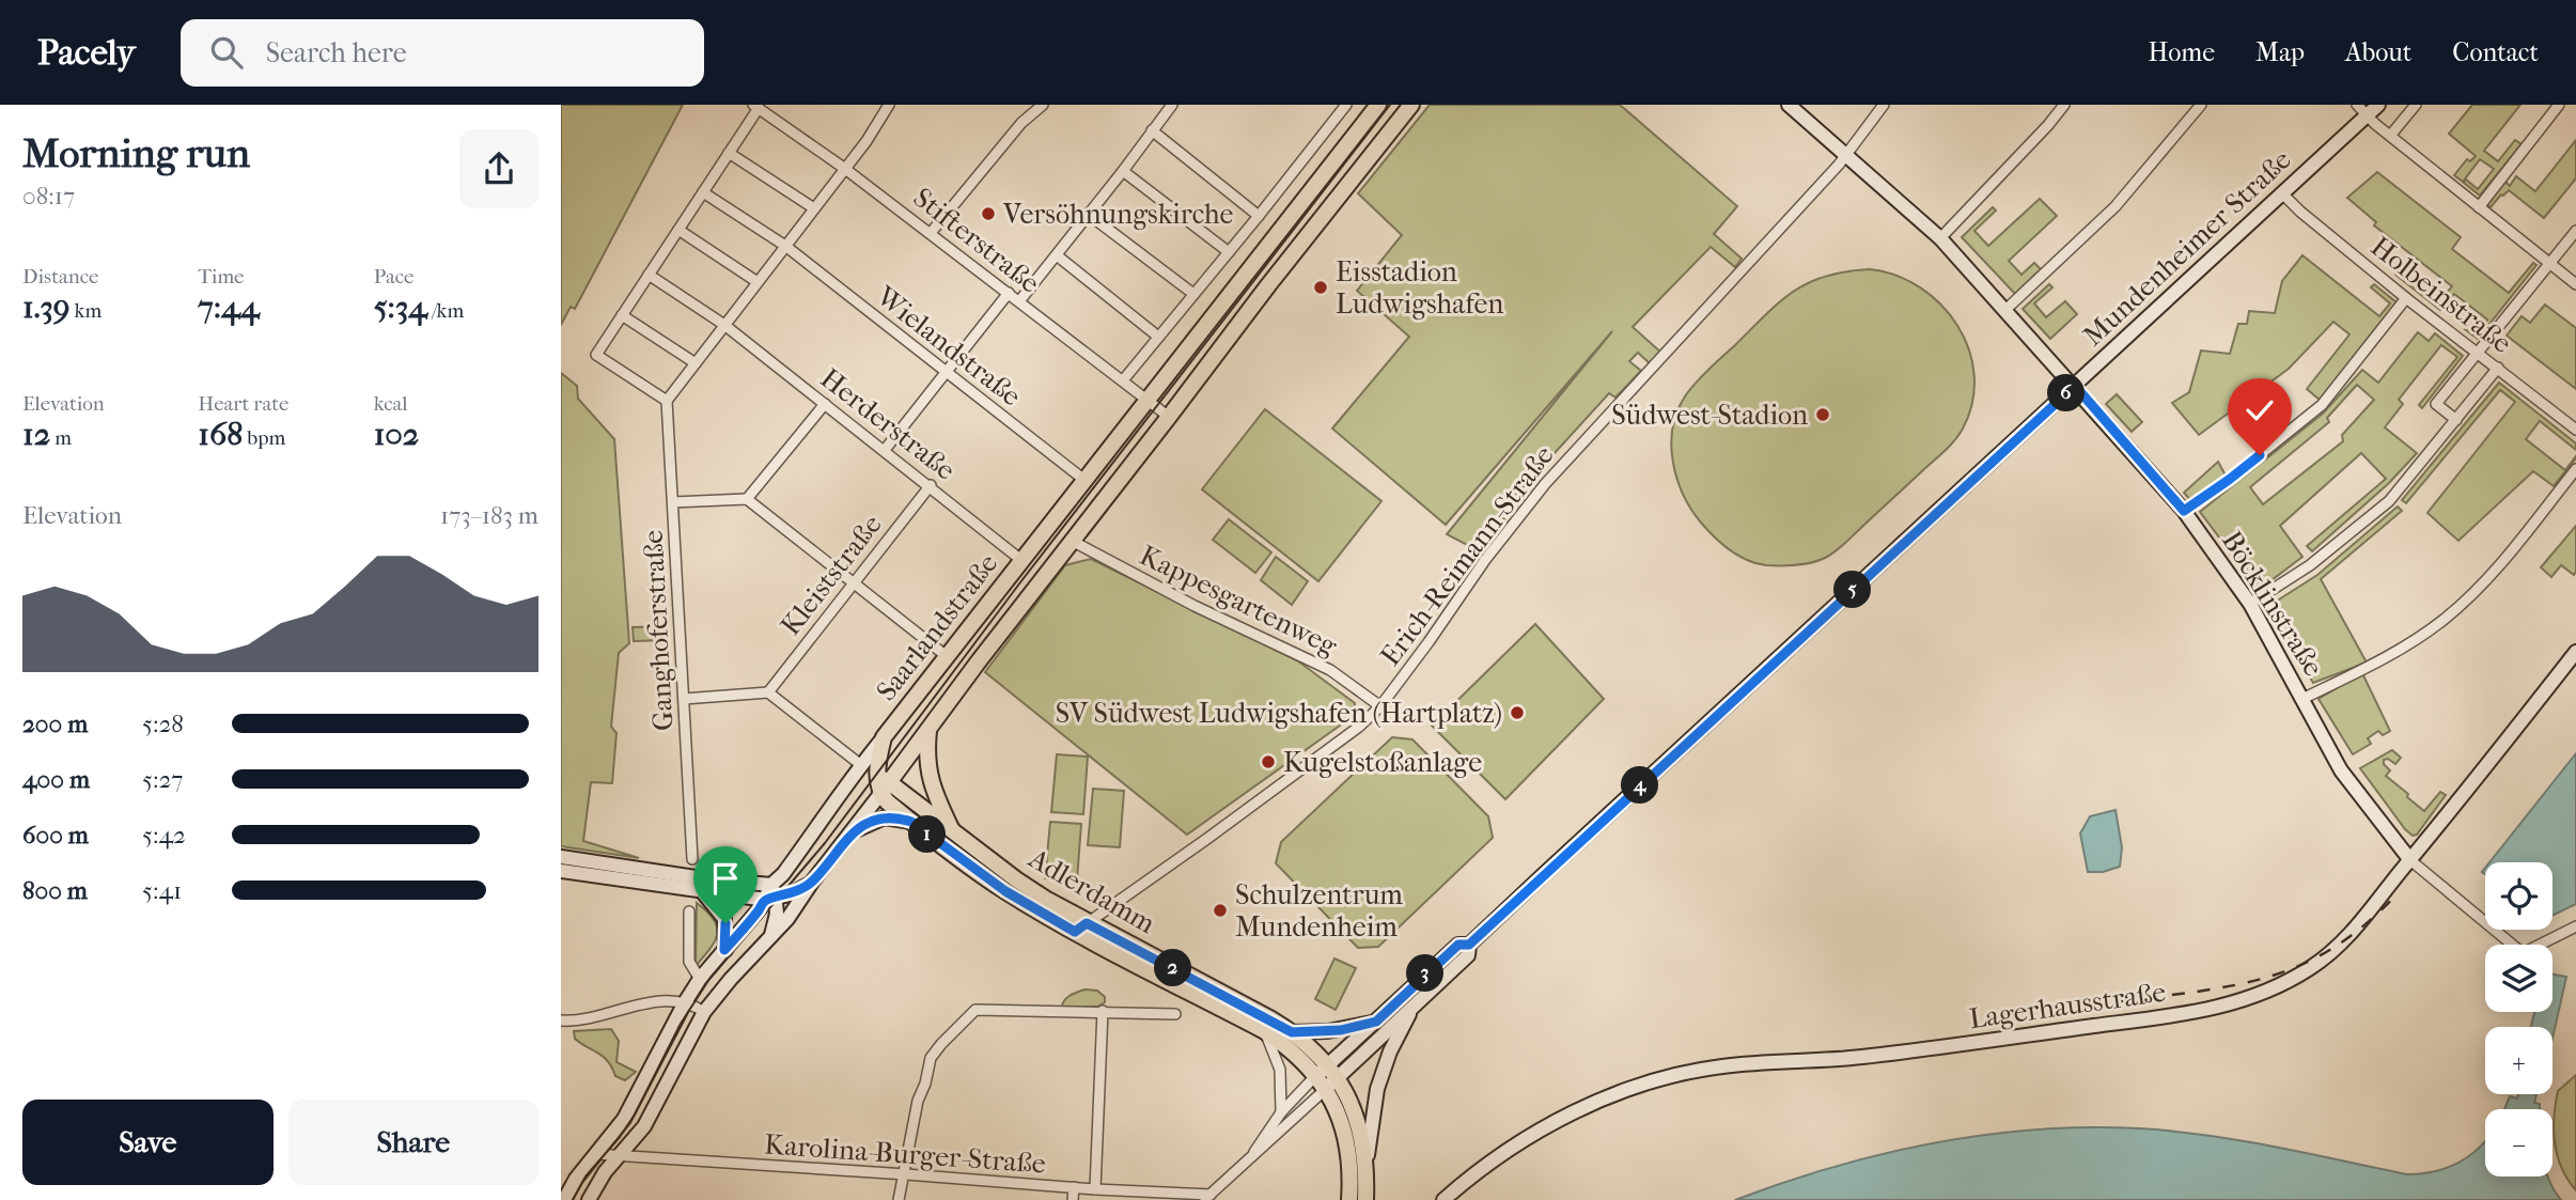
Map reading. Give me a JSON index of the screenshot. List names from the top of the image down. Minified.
{"streets":{"main road":["Saarlandstraße","Adlerdamm"],"street":["Stifterstraße","Mundenheimer Straße","Holbeinstraße","Wielandstraße","Herderstraße","Erich-Reimann-Straße","Kleiststraße","Kappesgartenweg","Böcklinstraße","Ganghoferstraße","Lagerhausstraße","Karolina-Burger-Straße"]},"crossings":[["Stifterstraße","Saarlandstraße"],["Mundenheimer Straße","Holbeinstraße"],["Mundenheimer Straße","Böcklinstraße"],["Mundenheimer Straße","Adlerdamm"],["Mundenheimer Straße","Karolina-Burger-Straße"],["Wielandstraße","Saarlandstraße"],["Herderstraße","Kleiststraße"],["Herderstraße","Saarlandstraße"],["Erich-Reimann-Straße","Kappesgartenweg"],["Erich-Reimann-Straße","Böcklinstraße"],["Erich-Reimann-Straße","Adlerdamm"],["Kappesgartenweg","Saarlandstraße"],["Böcklinstraße","Lagerhausstraße"],["Saarlandstraße","Adlerdamm"],["Saarlandstraße","Karolina-Burger-Straße"]],"places":["Versöhnungskirche","Eisstadion Ludwigshafen","Südwest-Stadion","SV Südwest Ludwigshafen (Hartplatz)","Kugelstoßanlage","Schulzentrum Mundenheim"],"page":{"header":"Pacely","search":"Search here","nav":["Home","Map","About","Contact"],"heading":["Morning run","08:17"],"stats":[["Distance","1.39 km"],["Time","7:44"],["Pace","5:34 /km"],["Elevation","12 m"],["Heart rate","168 bpm"],["kcal","102"]],"pins":["6","5","4","1","2","3"],"chart":["Elevation","173–183 m"],"list":[{"name":"200 m","note":"5:28"},{"name":"400 m","note":"5:27"},{"name":"600 m","note":"5:42"},{"name":"800 m","note":"5:41"}],"map_buttons":["+","−"],"buttons":["Save","Share"]}}
